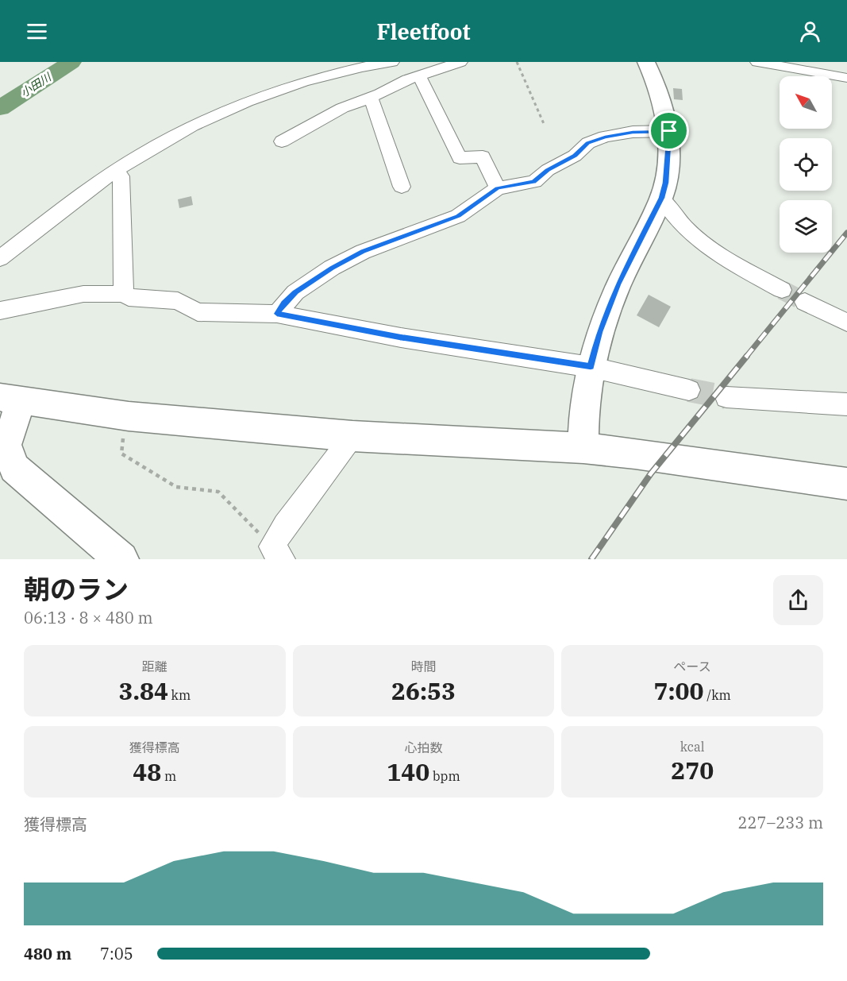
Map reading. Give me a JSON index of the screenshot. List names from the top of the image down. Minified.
{"water":["小田川"],"north":"top left","page":{"header":"Fleetfoot","heading":["朝のラン","06:13 · 8 × 480 m"],"stats":[["距離","3.84 km"],["時間","26:53"],["ペース","7:00 /km"],["獲得標高","48 m"],["心拍数","140 bpm"],["kcal","270"]],"chart":["獲得標高","227–233 m"],"list":[{"name":"480 m","note":"7:05"}]}}
